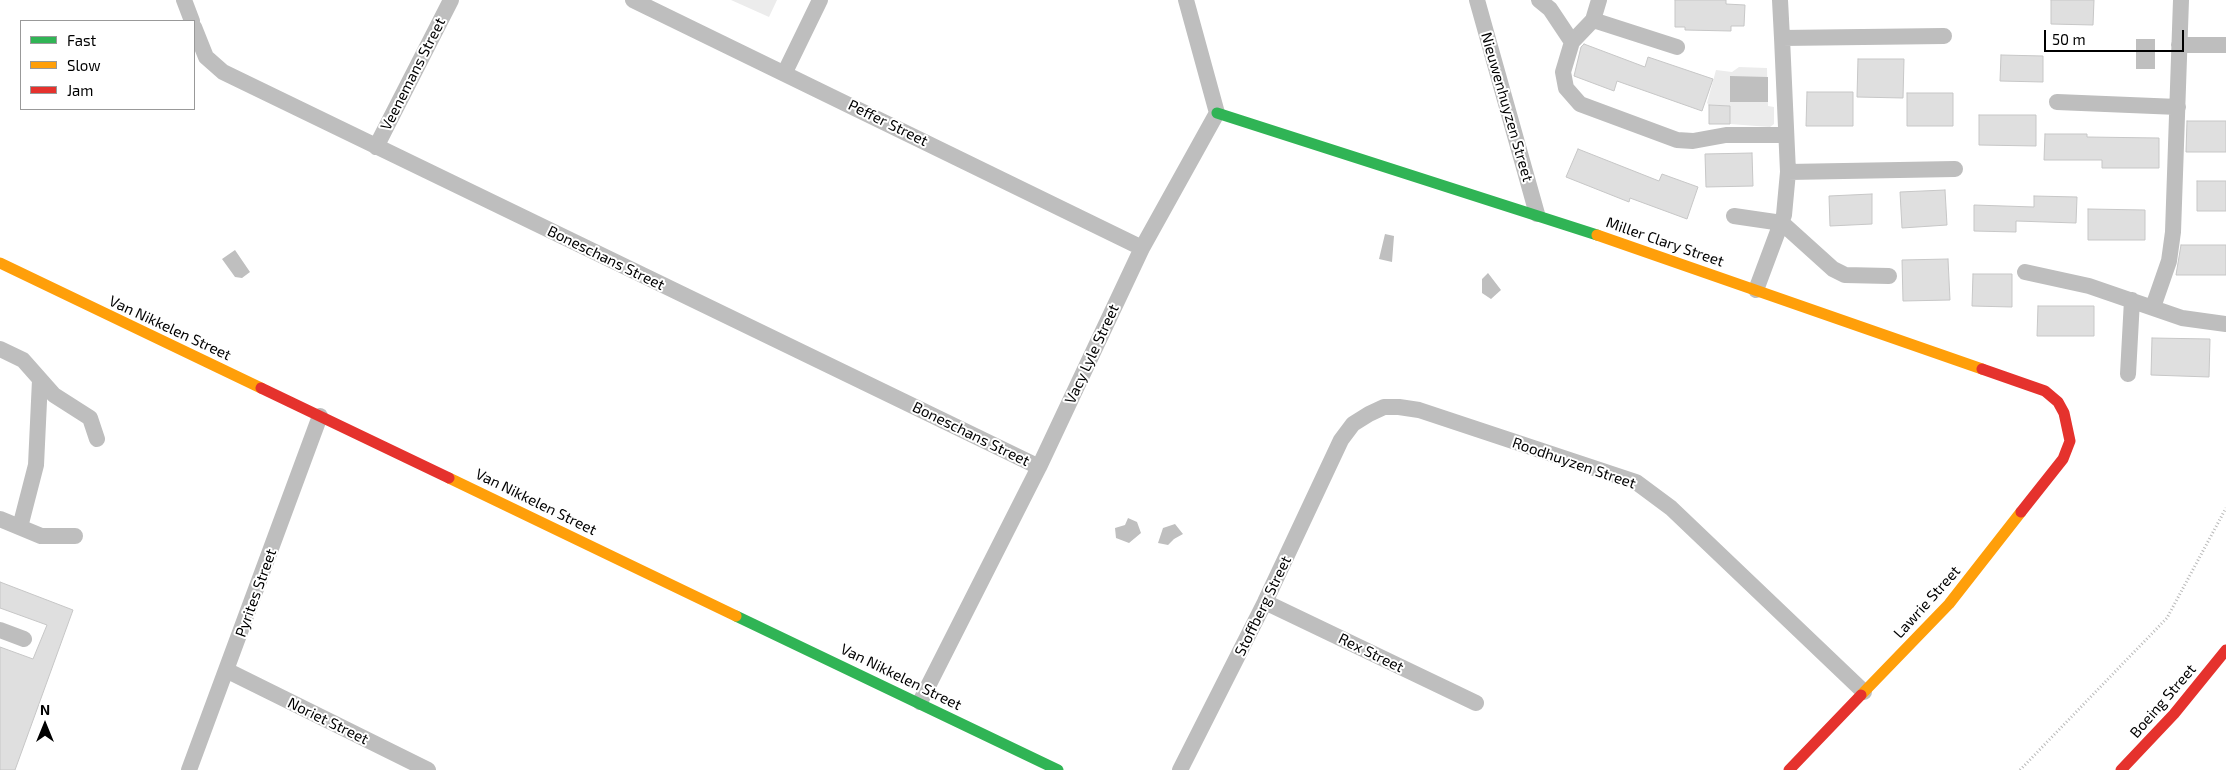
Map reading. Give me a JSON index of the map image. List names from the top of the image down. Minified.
{"streets":{"street":["Veenemans Street","Nieuwenhuyzen Street","Peffer Street","Miller Clary Street","Boneschans Street","Van Nikkelen Street","Vacy Lyle Street","Roodhuyzen Street","Pyrites Street","Lawrie Street","Stoffberg Street","Rex Street","Boeing Street","Noriet Street"]},"crossings":[["Veenemans Street","Boneschans Street"],["Nieuwenhuyzen Street","Miller Clary Street"],["Peffer Street","Vacy Lyle Street"],["Miller Clary Street","Vacy Lyle Street"],["Miller Clary Street","Lawrie Street"],["Boneschans Street","Vacy Lyle Street"],["Van Nikkelen Street","Vacy Lyle Street"],["Van Nikkelen Street","Pyrites Street"],["Roodhuyzen Street","Lawrie Street"],["Roodhuyzen Street","Stoffberg Street"],["Pyrites Street","Noriet Street"],["Stoffberg Street","Rex Street"]],"legend":["Fast","Slow","Jam"],"scale_bar":"50 m","north":"top"}
